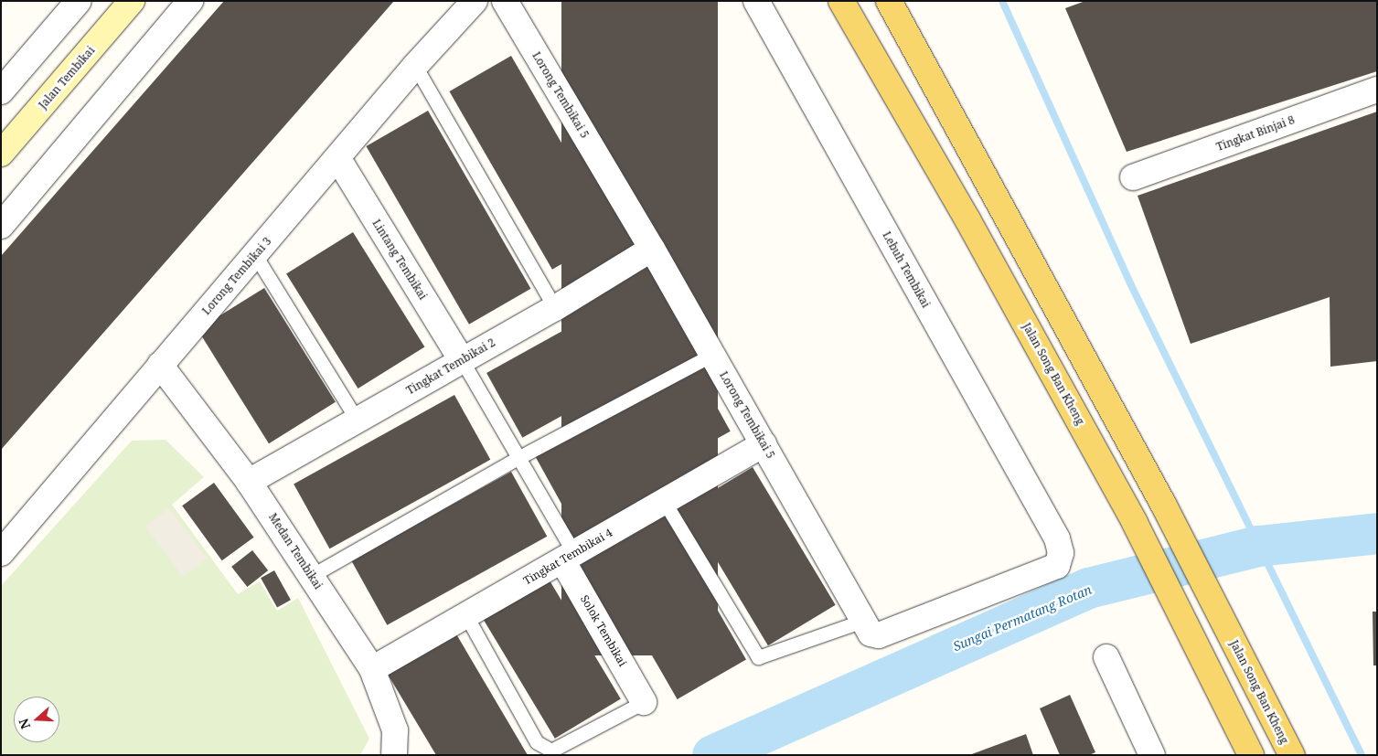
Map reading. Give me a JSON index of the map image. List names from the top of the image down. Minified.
{"streets":{"main road":["Jalan Song Ban Kheng"],"street":["Jalan Tembikai","Lorong Tembikai 5","Tingkat Binjai 8","Lintang Tembikai","Lebuh Tembikai","Lorong Tembikai 3","Tingkat Tembikai 2","Medan Tembikai","Tingkat Tembikai 4","Solok Tembikai"]},"crossings":[["Lorong Tembikai 5","Lebuh Tembikai"],["Lorong Tembikai 5","Tingkat Tembikai 2"],["Lorong Tembikai 5","Tingkat Tembikai 4"],["Lintang Tembikai","Lorong Tembikai 3"],["Lintang Tembikai","Tingkat Tembikai 2"],["Lorong Tembikai 3","Medan Tembikai"],["Tingkat Tembikai 2","Medan Tembikai"],["Medan Tembikai","Tingkat Tembikai 4"],["Tingkat Tembikai 4","Solok Tembikai"]],"water":["Sungai Permatang Rotan"],"north":"left"}
